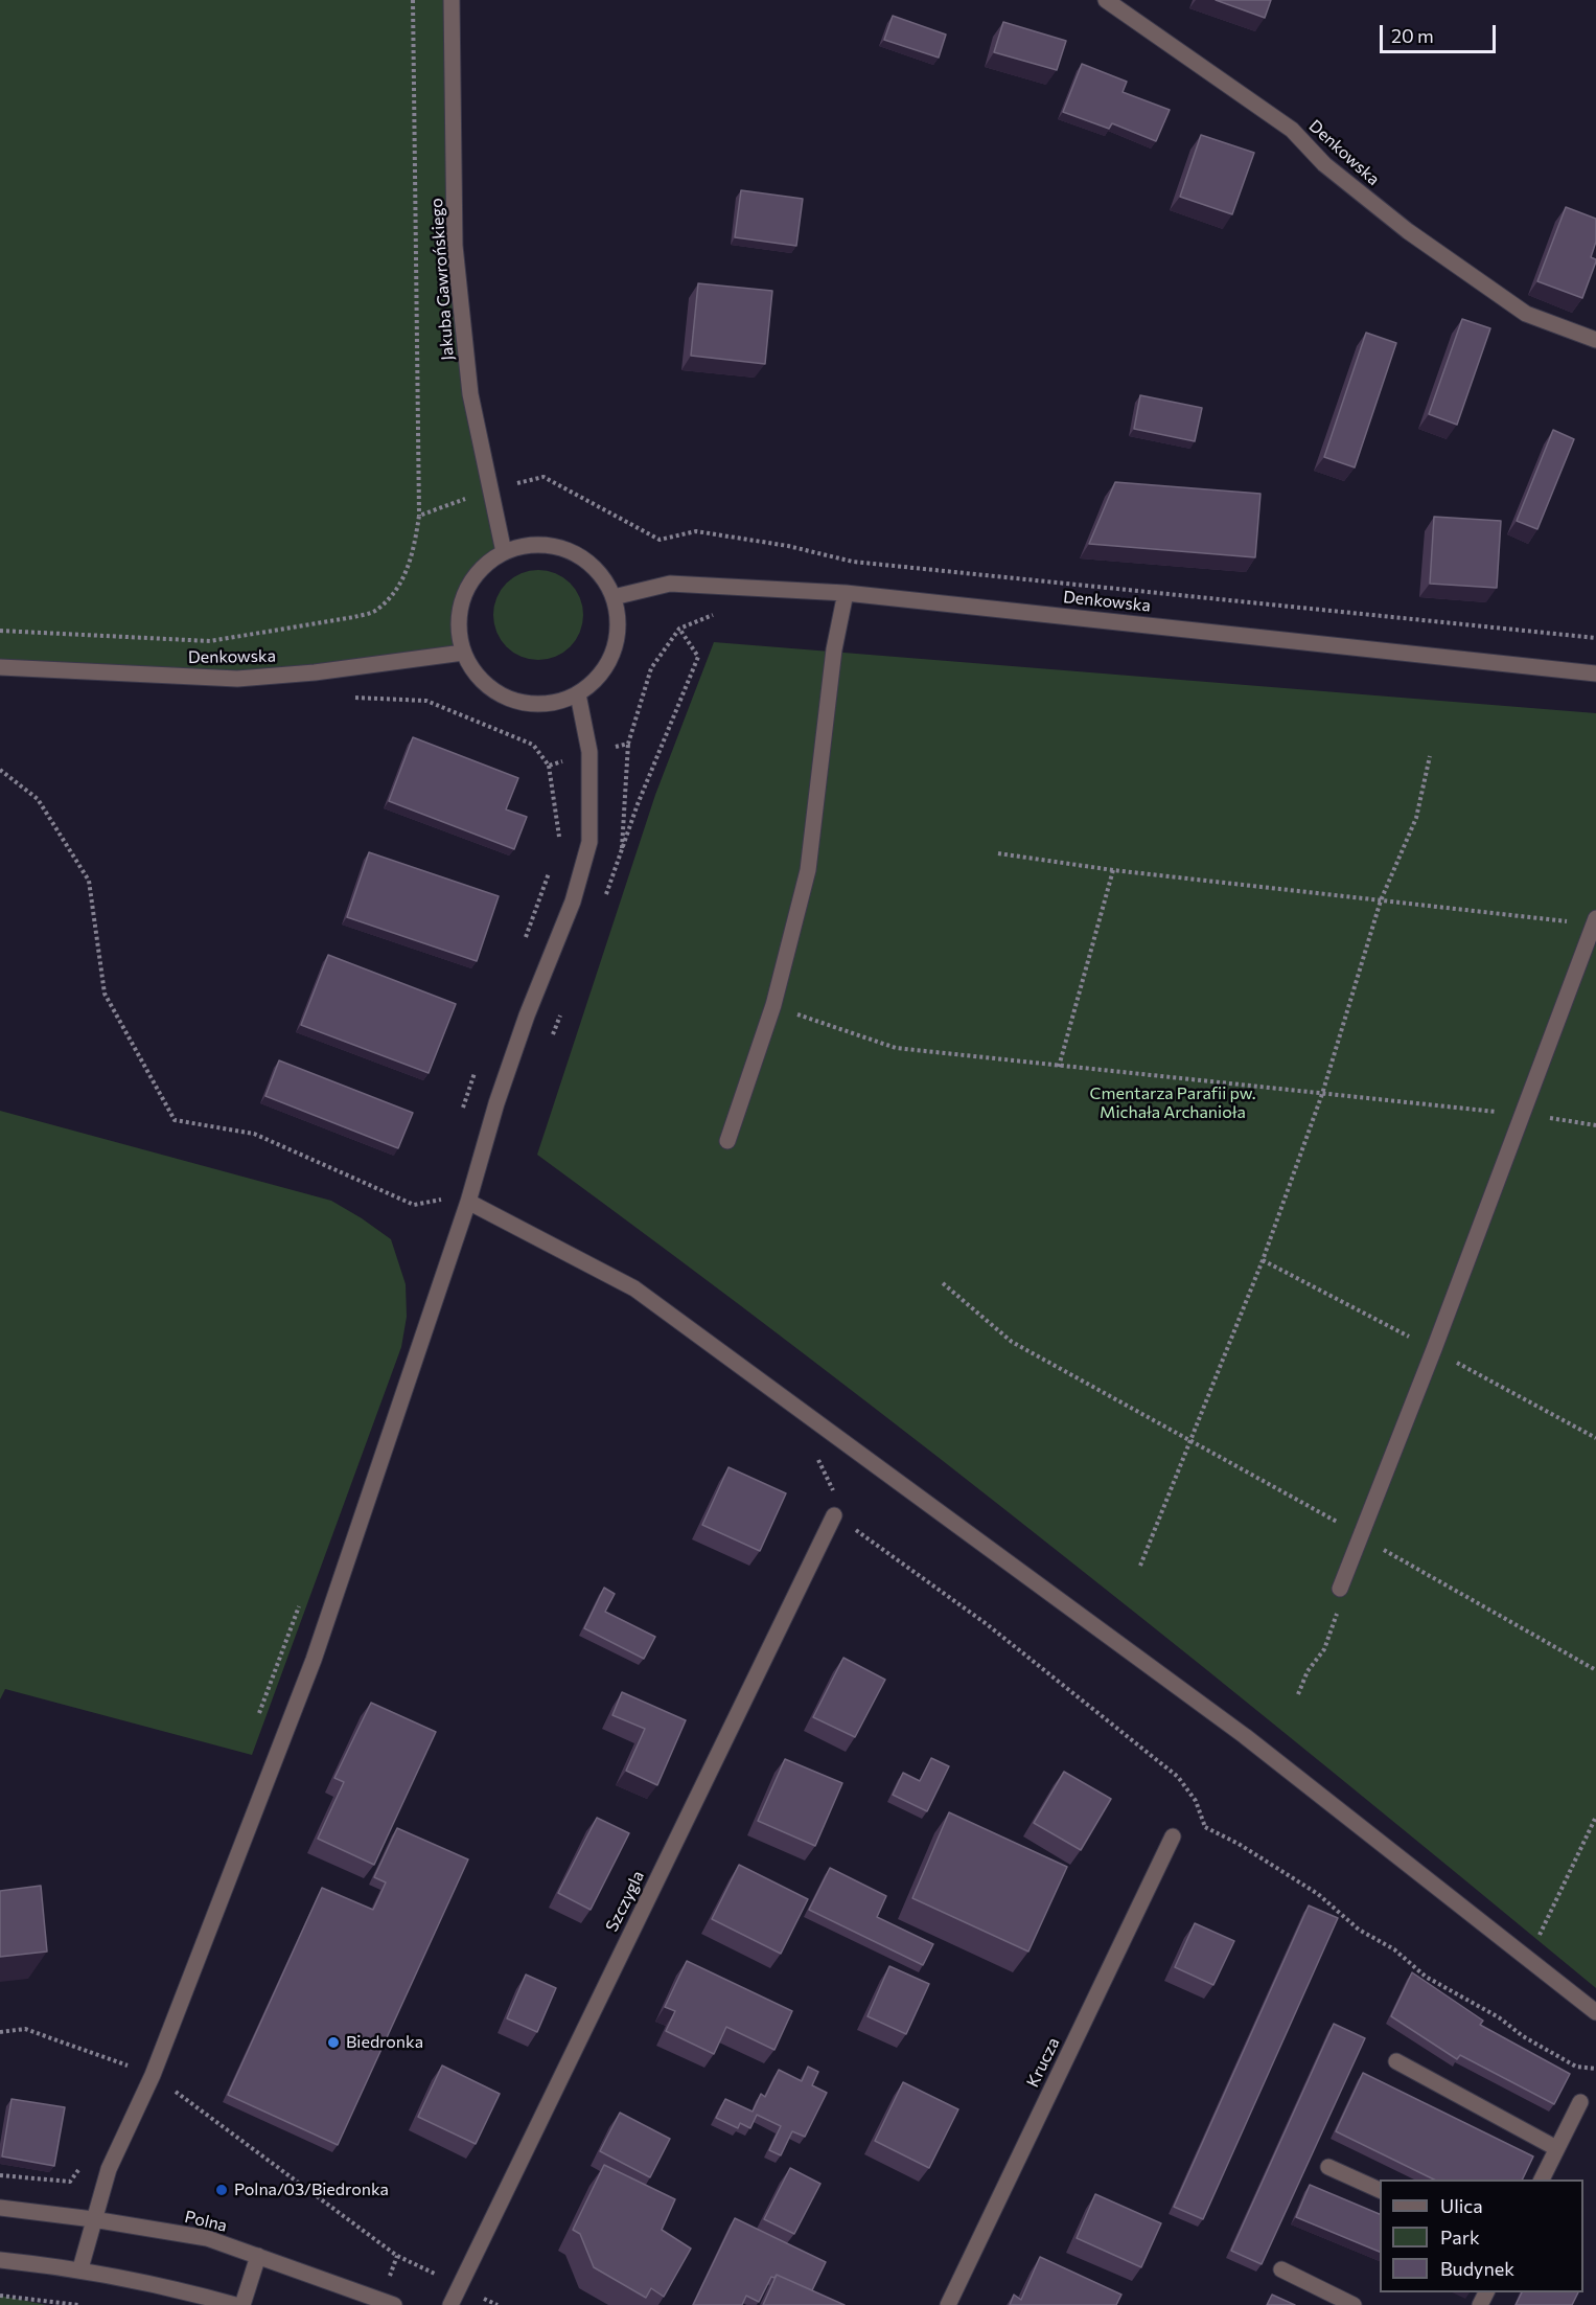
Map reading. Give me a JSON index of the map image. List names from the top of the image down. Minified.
{"streets":{"street":["Denkowska","Jakuba Gawrońskiego","Szczygla","Krucza","Polna"]},"crossings":[["Denkowska","Jakuba Gawrońskiego"]],"parks":["Cmentarza Parafii pw. Michała Archanioła"],"places":["Biedronka","Polna/03/Biedronka"],"legend":["Ulica","Park","Budynek"],"scale_bar":"20 m"}
